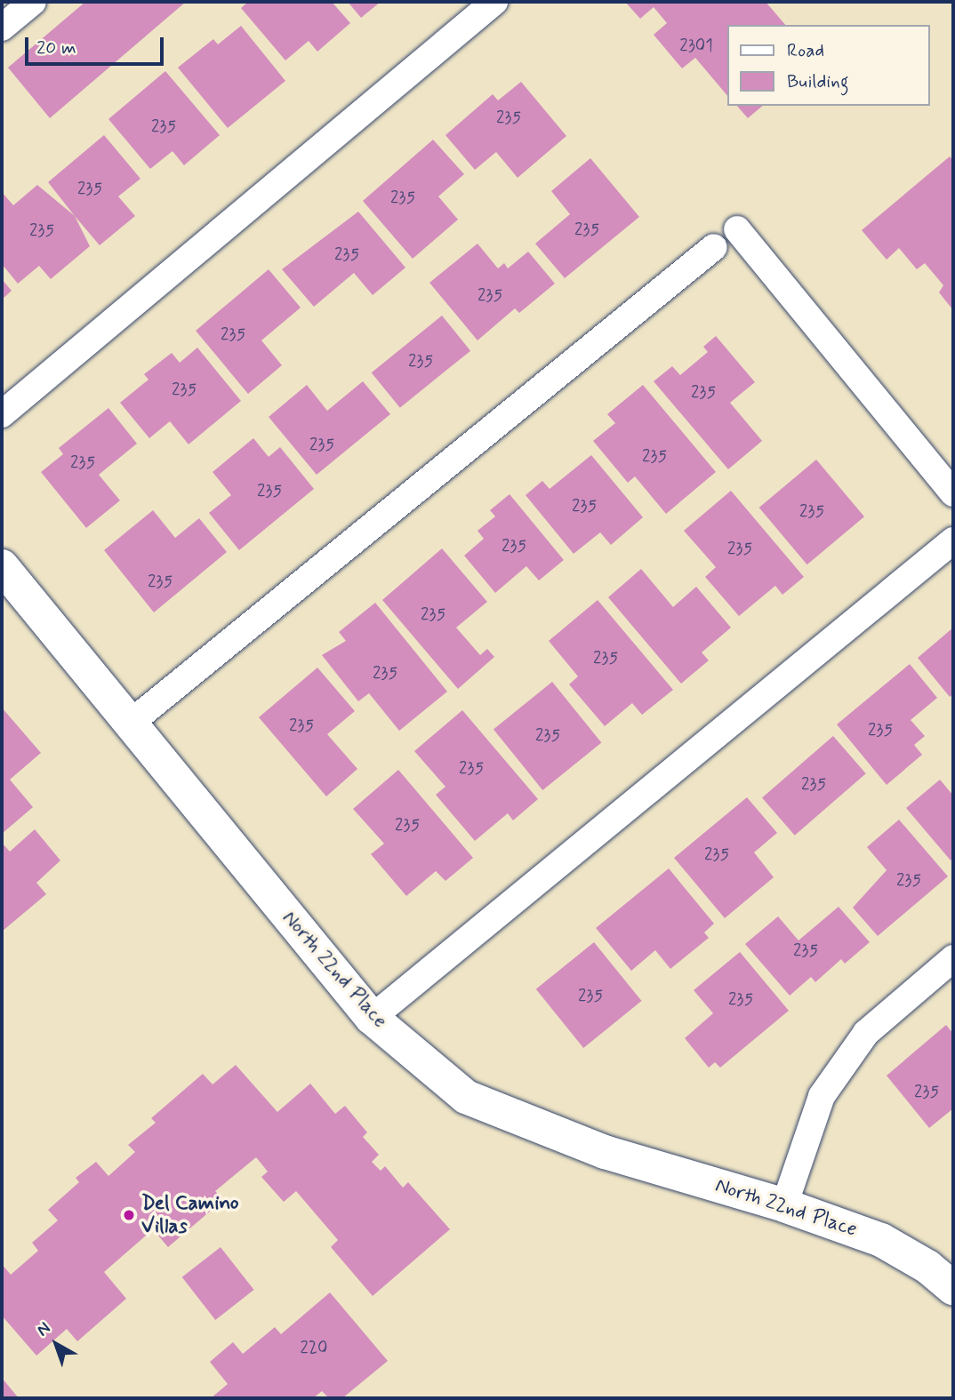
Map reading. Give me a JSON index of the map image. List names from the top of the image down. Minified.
{"streets":{"street":["North 22nd Place"]},"places":["Del Camino Villas"],"house_numbers":["2301","235","235","235","235","235","235","235","235","235","235","235","235","235","235","235","235","235","235","235","235","235","235","235","235","235","235","235","235","235","235","235","235","235","235","235","235","220"],"legend":["Road","Building"],"scale_bar":"20 m","north":"top left"}
